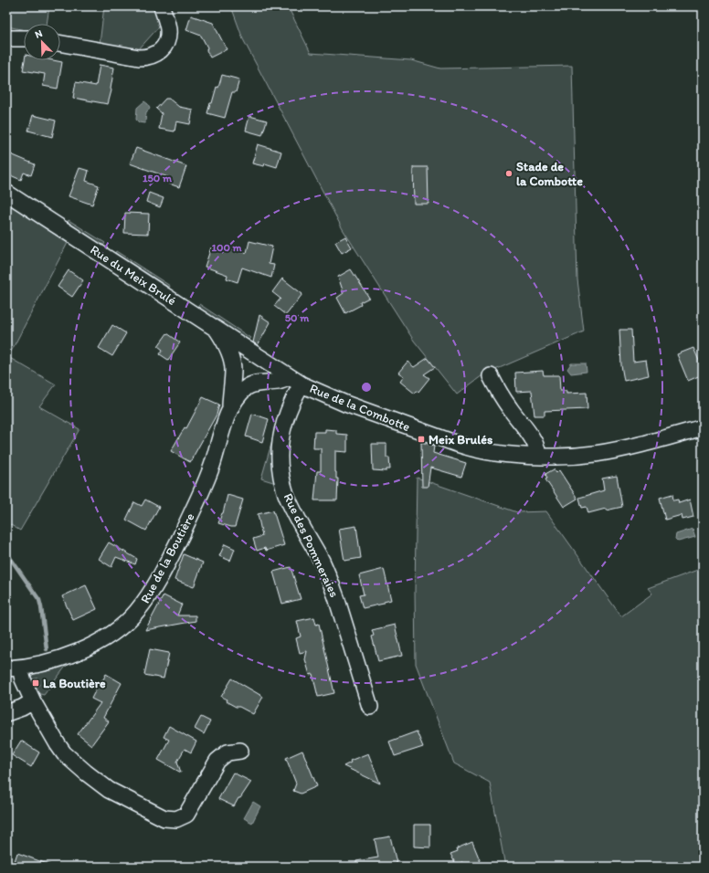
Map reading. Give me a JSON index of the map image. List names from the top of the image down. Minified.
{"streets":{"street":["Rue du Meix Brulé","Rue de la Combotte","Rue des Pommeraies","Rue de la Boutière"]},"crossings":[["Rue du Meix Brulé","Rue de la Combotte"],["Rue du Meix Brulé","Rue de la Boutière"],["Rue de la Combotte","Rue des Pommeraies"],["Rue de la Combotte","Rue de la Boutière"]],"places":{"other":["Stade de la Combotte"],"transit":["Meix Brulés","La Boutière"]},"north":"top left","rings":["150 m","100 m","50 m"]}
